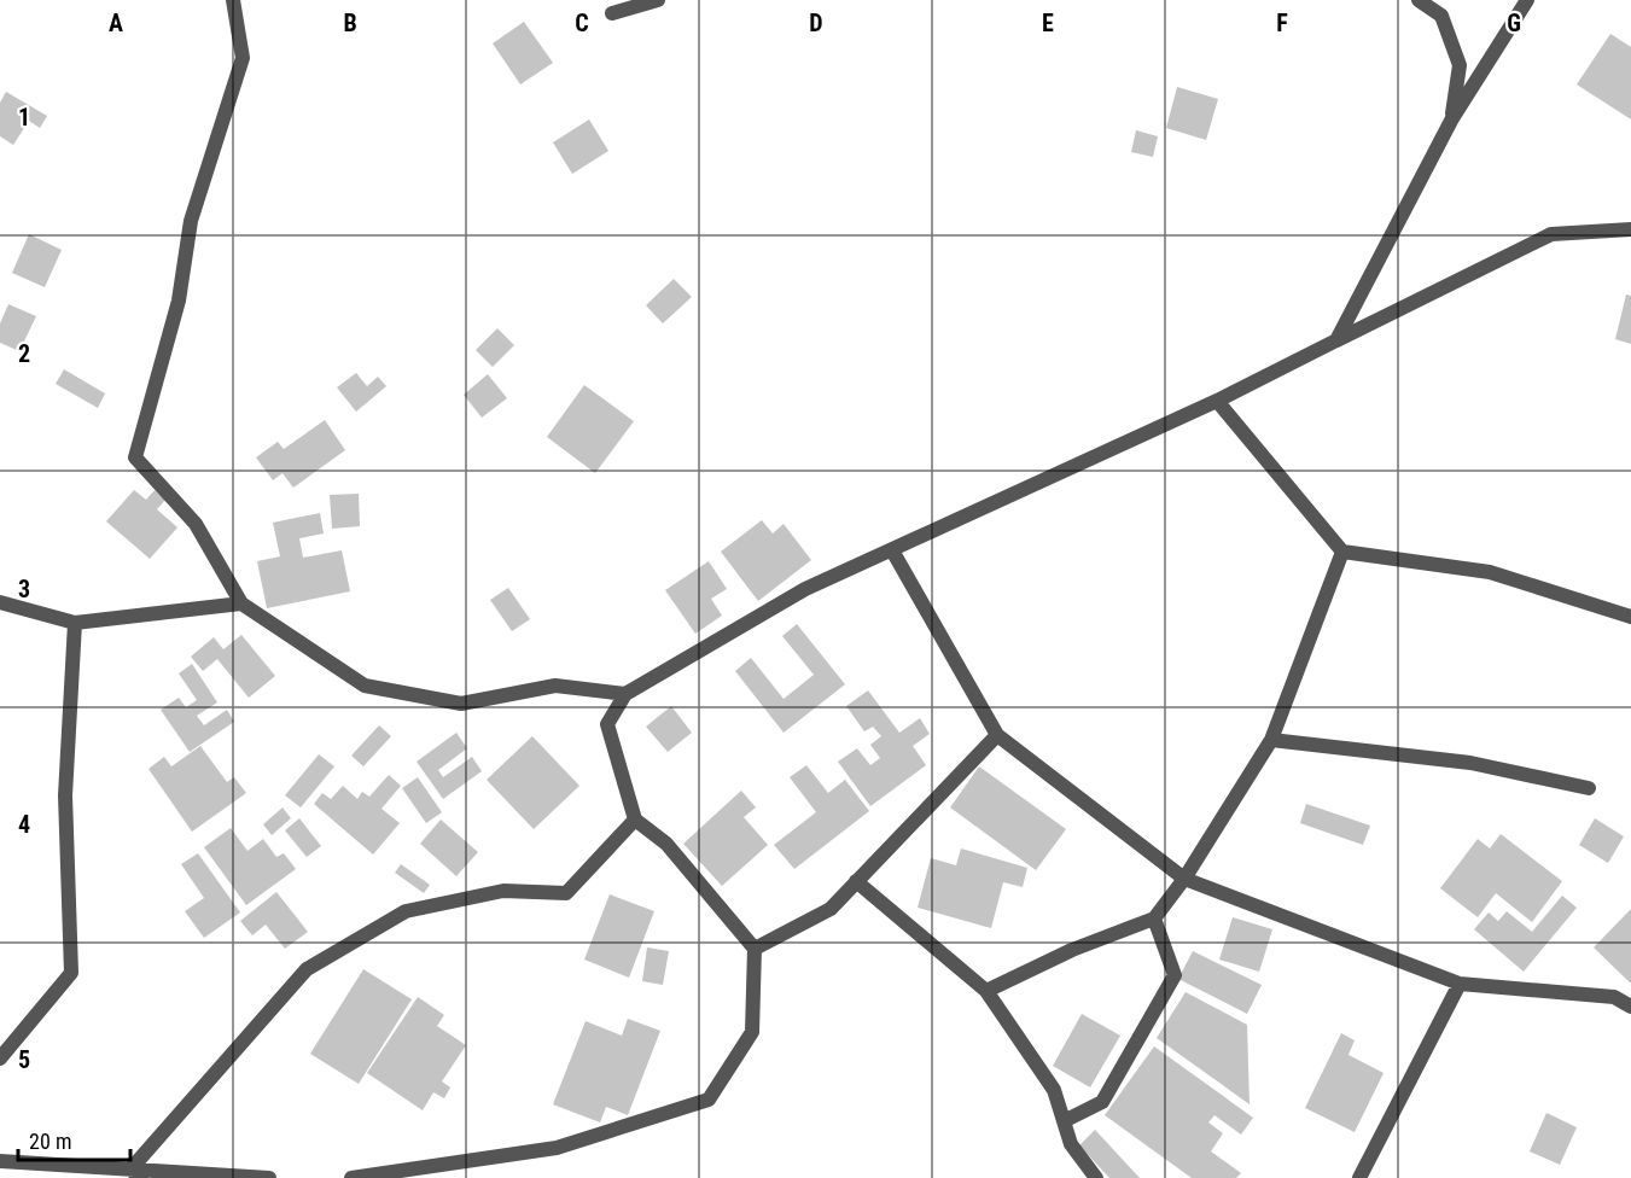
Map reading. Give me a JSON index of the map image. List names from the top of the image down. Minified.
{"scale_bar":"20 m","grid":{"columns":["A","B","C","D","E","F","G"],"rows":["1","2","3","4","5"]}}
